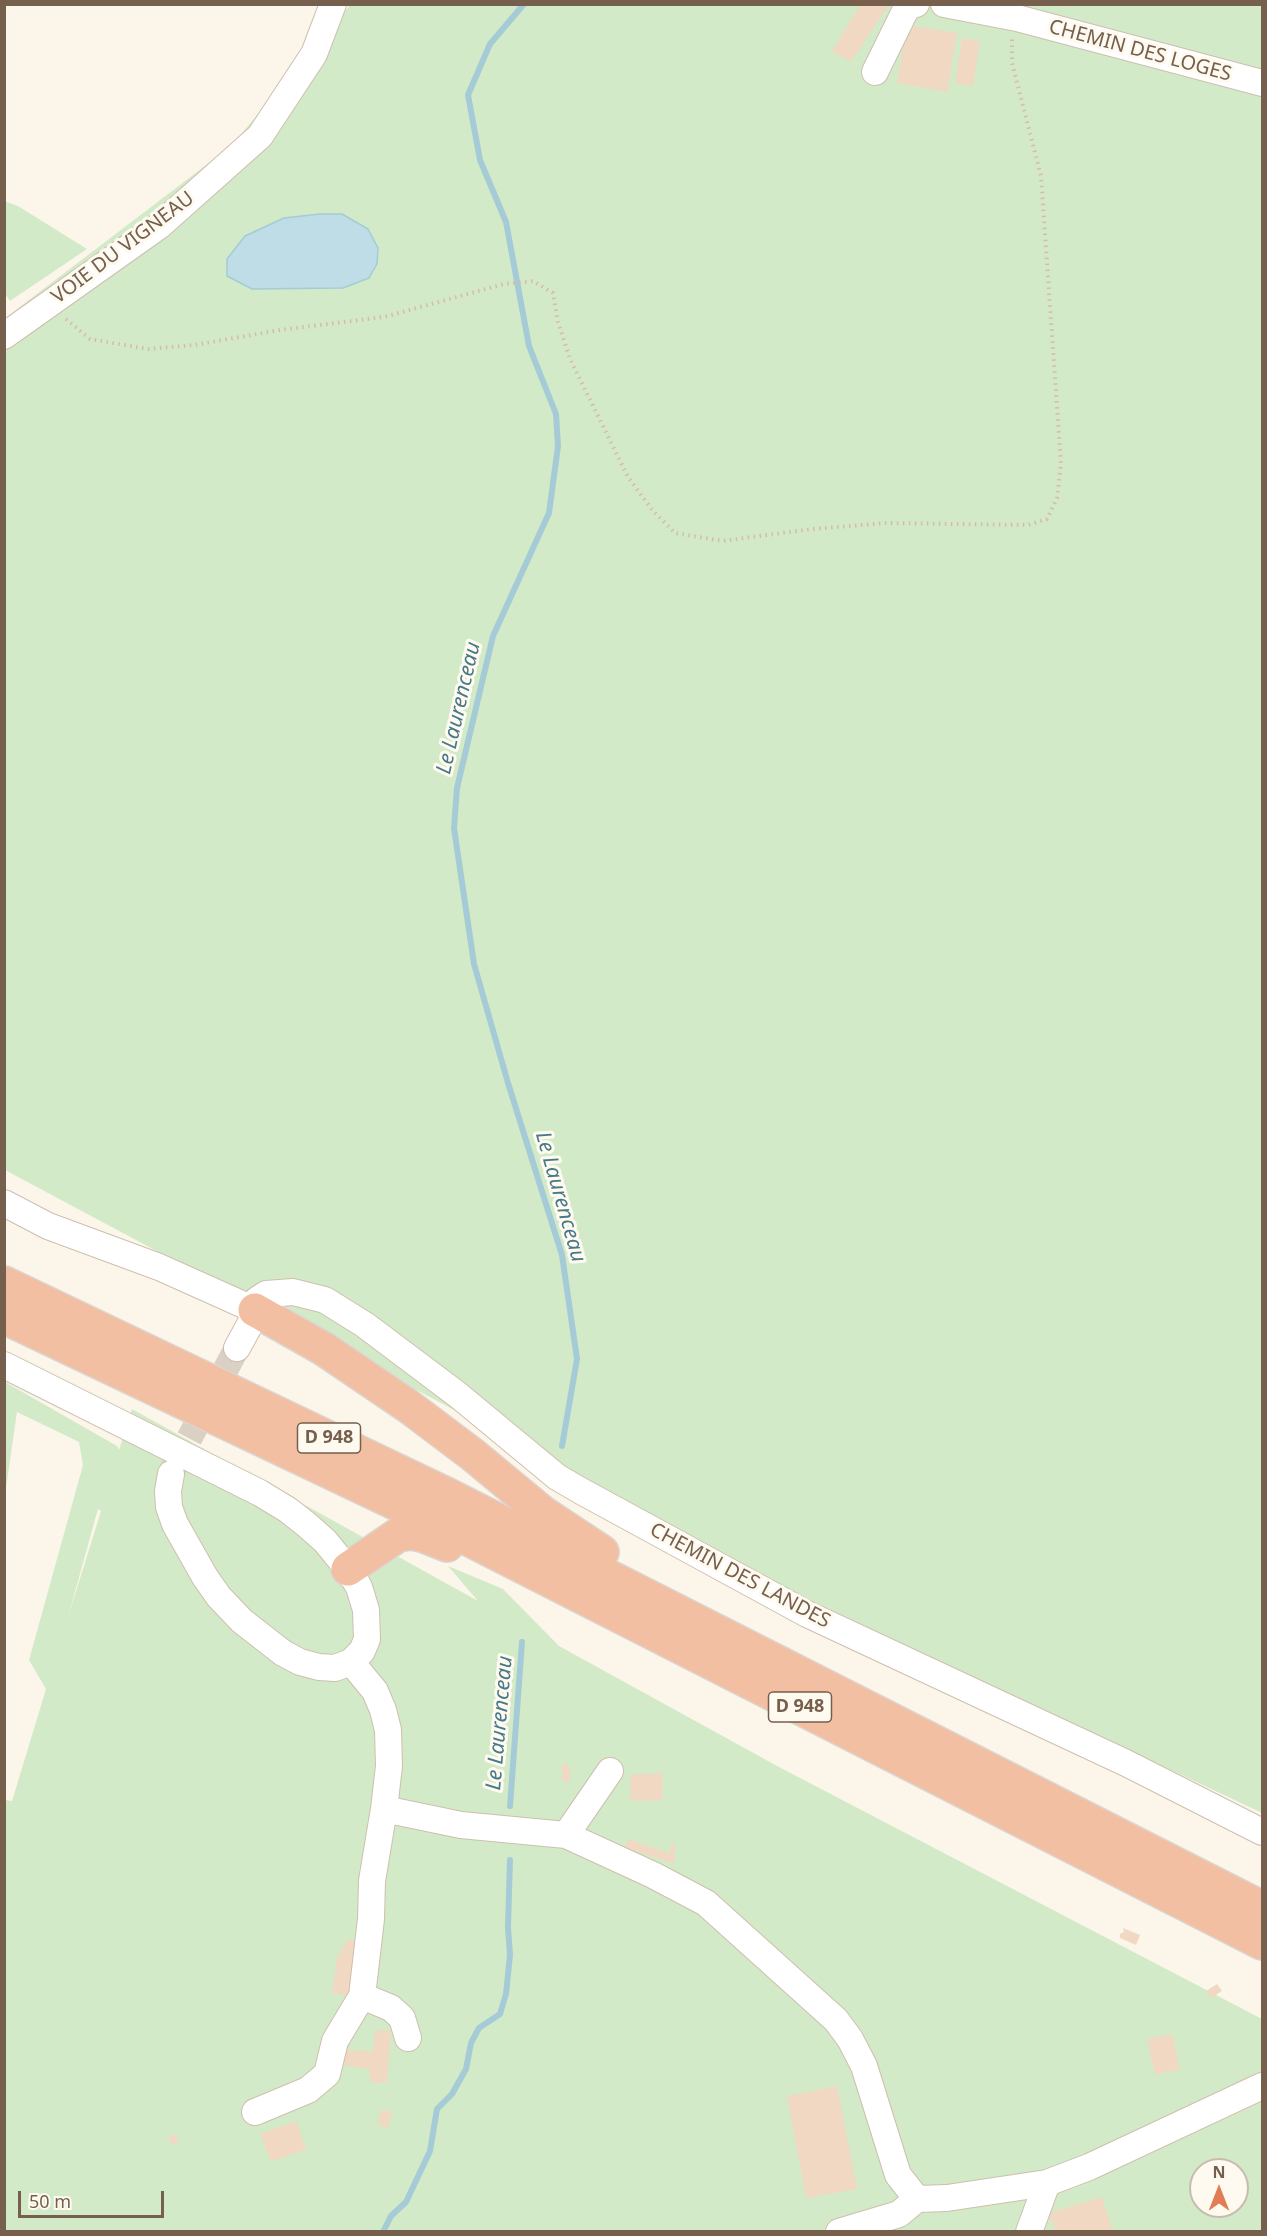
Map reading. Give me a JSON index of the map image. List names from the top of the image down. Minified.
{"streets":{"highway":["D 948"],"street":["CHEMIN DES LOGES","VOIE DU VIGNEAU","CHEMIN DES LANDES"]},"water":["Le Laurenceau"],"scale_bar":"50 m","north":"top"}
